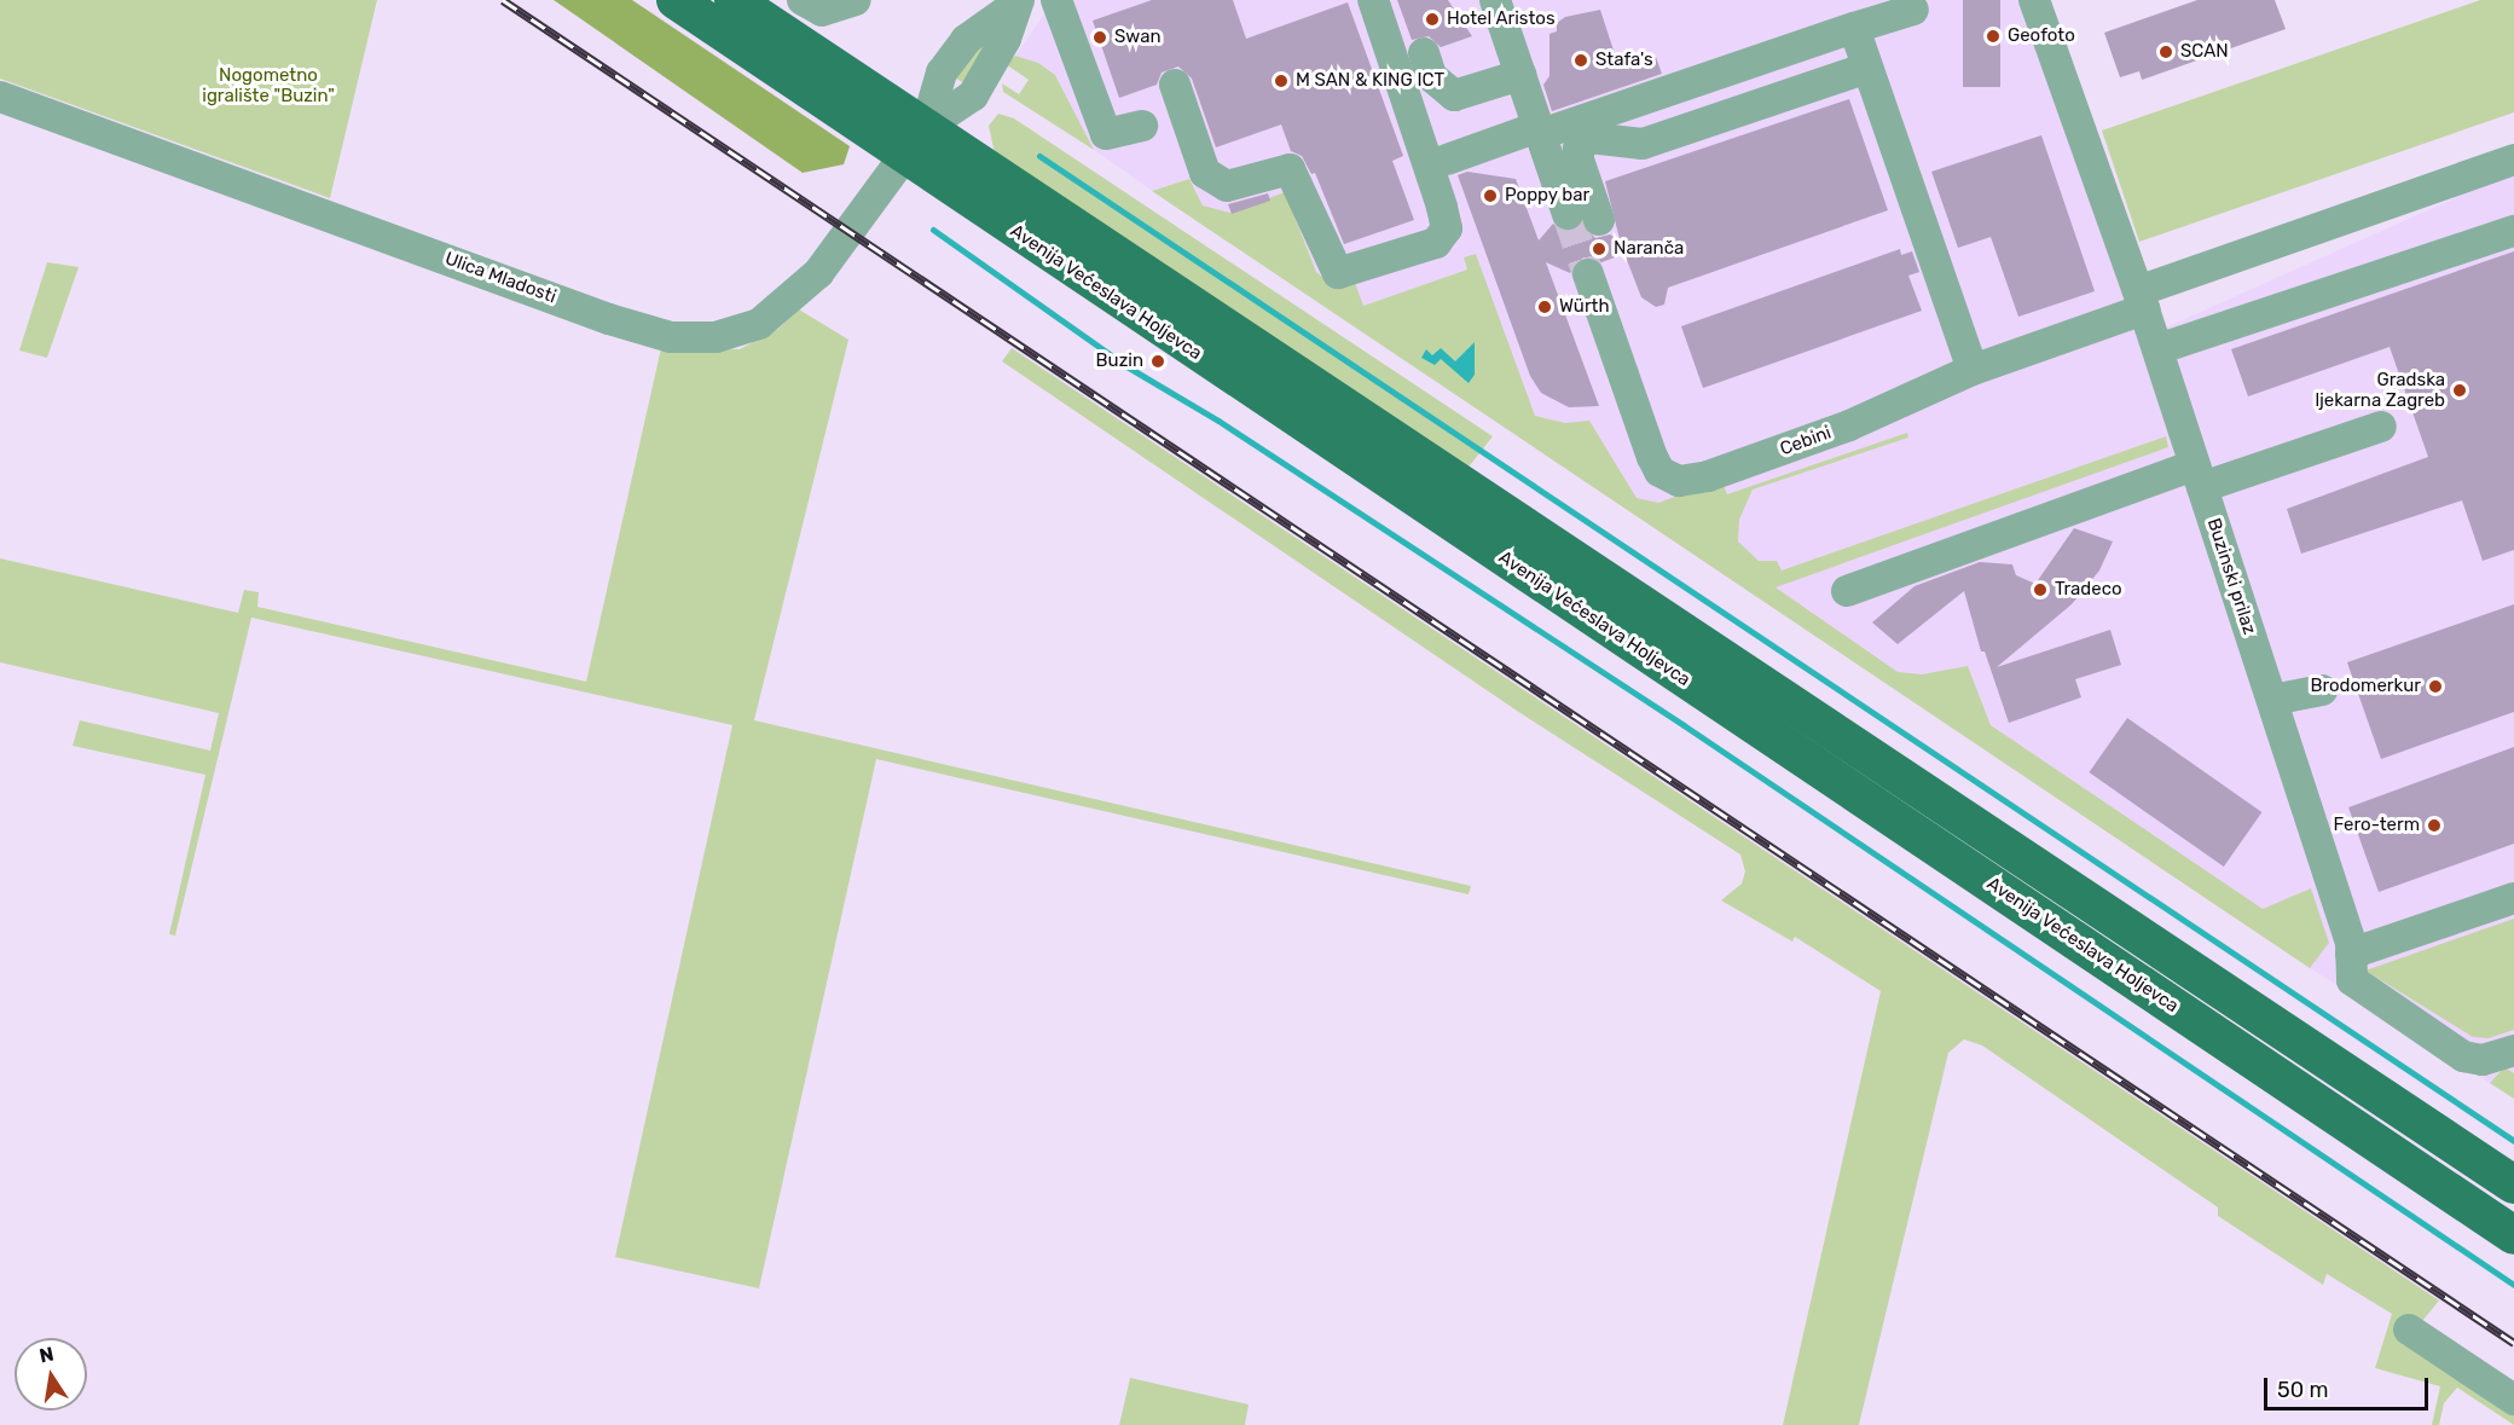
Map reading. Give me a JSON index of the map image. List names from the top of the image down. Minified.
{"streets":{"main road":["Avenija Većeslava Holjevca"],"street":["Ulica Mladosti","Cebini","Buzinski prilaz"]},"crossings":[["Ulica Mladosti","Avenija Većeslava Holjevca"],["Cebini","Buzinski prilaz"]],"parks":["Nogometno igralište \"Buzin\""],"places":["Hotel Aristos","Geofoto","Swan","SCAN","Stafa's","M SAN & KING ICT","Poppy bar","Naranča","Würth","Buzin","Gradska ljekarna Zagreb","Tradeco","Brodomerkur","Fero-term"],"scale_bar":"50 m","north":"top"}
